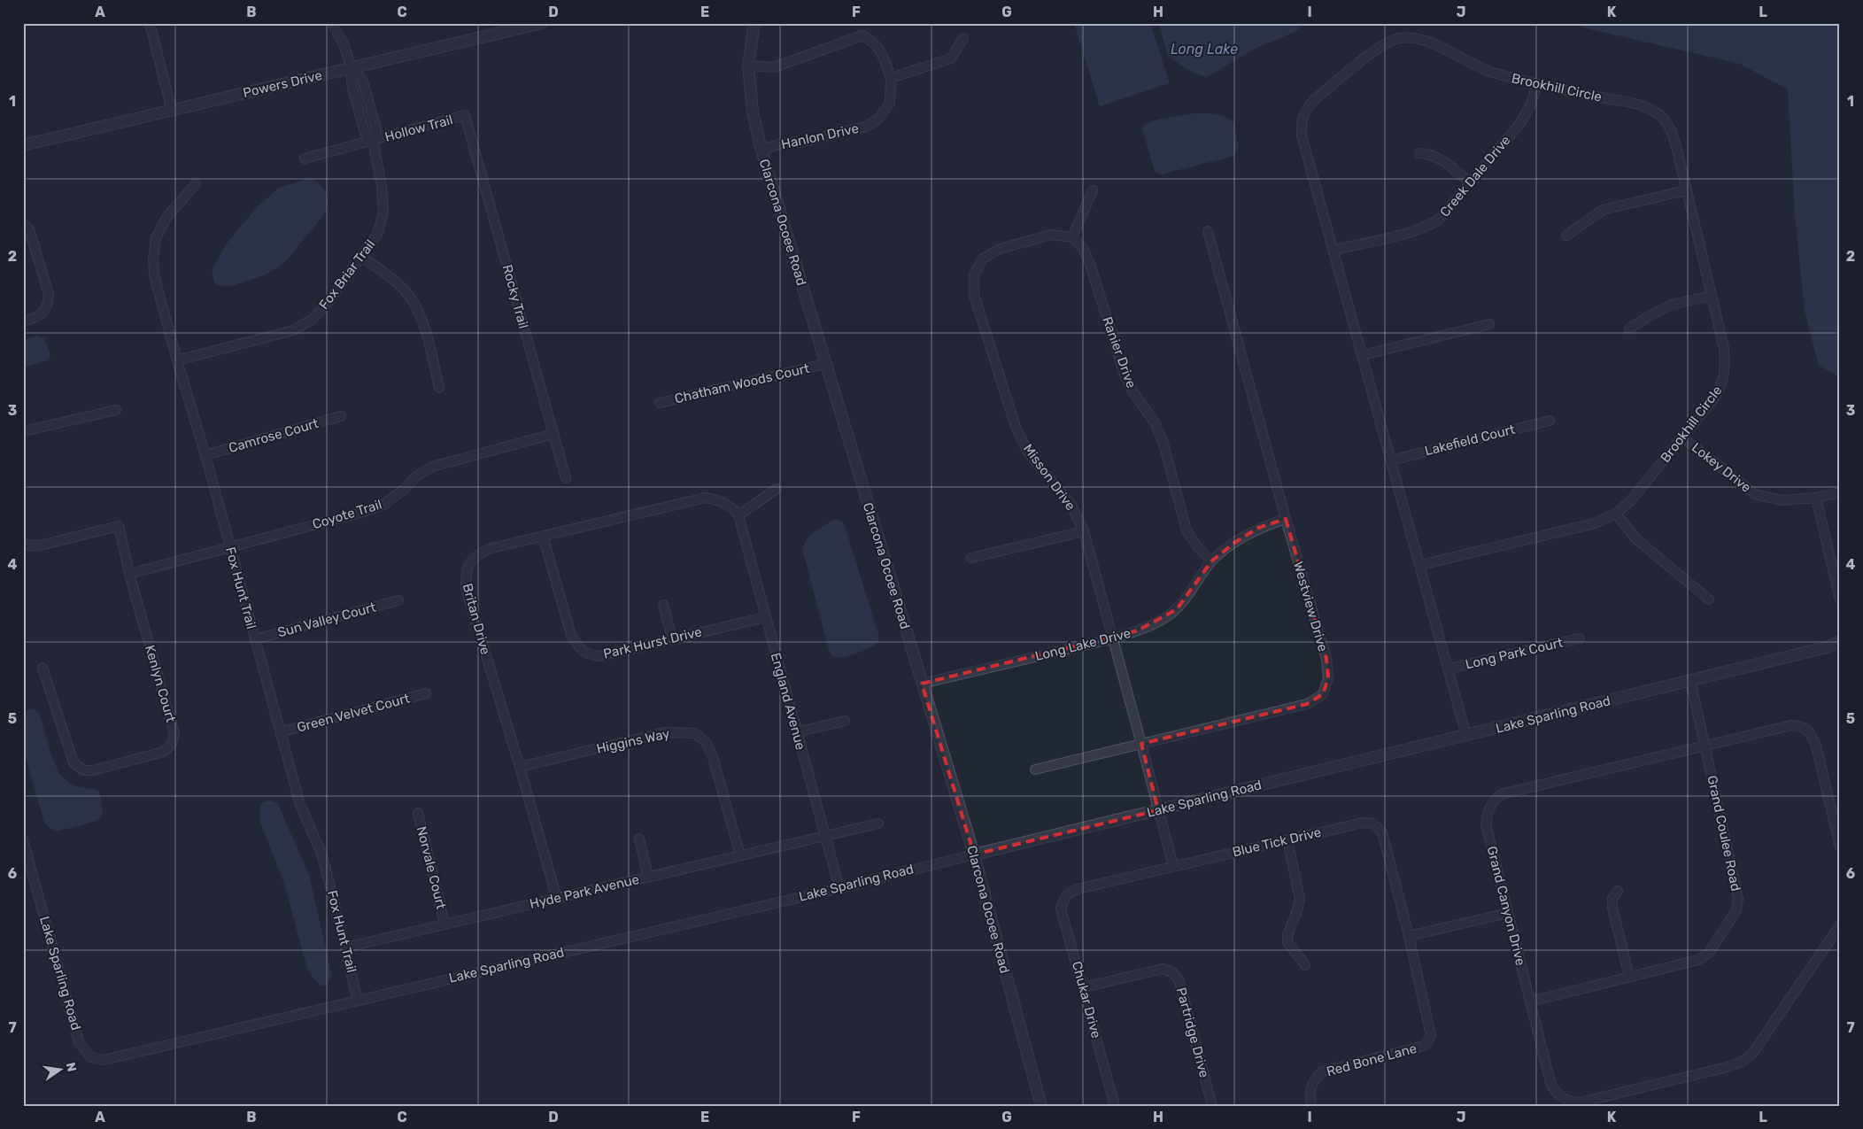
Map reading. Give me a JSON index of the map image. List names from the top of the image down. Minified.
{"streets":{"street":["Powers Drive","Brookhill Circle","Hollow Trail","Hanlon Drive","Creek Dale Drive","Clarcona Ocoee Road","Fox Briar Trail","Rocky Trail","Ranier Drive","Chatham Woods Court","Camrose Court","Lakefield Court","Lokey Drive","Misson Drive","Coyote Trail","Fox Hunt Trail","Westview Drive","Britan Drive","Sun Valley Court","Park Hurst Drive","Long Lake Drive","Long Park Court","Kenlyn Court","England Avenue","Green Velvet Court","Lake Sparling Road","Higgins Way","Grand Coulee Road","Blue Tick Drive","Norvale Court","Hyde Park Avenue","Grand Canyon Drive","Chukar Drive","Partridge Drive","Red Bone Lane"]},"crossings":[["Powers Drive","Fox Briar Trail"],["Brookhill Circle","Creek Dale Drive"],["Brookhill Circle","Lakefield Court"],["Brookhill Circle","Lokey Drive"],["Brookhill Circle","Long Park Court"],["Brookhill Circle","Lake Sparling Road"],["Hollow Trail","Fox Briar Trail"],["Hollow Trail","Rocky Trail"],["Hanlon Drive","Clarcona Ocoee Road"],["Clarcona Ocoee Road","Chatham Woods Court"],["Clarcona Ocoee Road","Long Lake Drive"],["Clarcona Ocoee Road","Lake Sparling Road"],["Fox Briar Trail","Fox Hunt Trail"],["Rocky Trail","Coyote Trail"],["Ranier Drive","Misson Drive"],["Ranier Drive","Long Lake Drive"],["Camrose Court","Fox Hunt Trail"],["Misson Drive","Westview Drive"],["Misson Drive","Long Lake Drive"],["Misson Drive","Lake Sparling Road"],["Misson Drive","Blue Tick Drive"],["Coyote Trail","Fox Hunt Trail"],["Coyote Trail","Kenlyn Court"],["Fox Hunt Trail","Sun Valley Court"],["Fox Hunt Trail","Green Velvet Court"],["Fox Hunt Trail","Lake Sparling Road"],["Fox Hunt Trail","Hyde Park Avenue"],["Westview Drive","Long Lake Drive"],["Britan Drive","Park Hurst Drive"],["Britan Drive","England Avenue"],["Britan Drive","Higgins Way"],["Britan Drive","Hyde Park Avenue"],["Park Hurst Drive","England Avenue"],["England Avenue","Lake Sparling Road"],["England Avenue","Hyde Park Avenue"],["Lake Sparling Road","Grand Coulee Road"],["Higgins Way","Hyde Park Avenue"],["Grand Coulee Road","Grand Canyon Drive"],["Blue Tick Drive","Chukar Drive"],["Blue Tick Drive","Red Bone Lane"],["Norvale Court","Hyde Park Avenue"],["Chukar Drive","Partridge Drive"]],"water":["Long Lake"],"north":"right","grid":{"columns":["A","B","C","D","E","F","G","H","I","J","K","L"],"rows":["1","2","3","4","5","6","7"]}}
